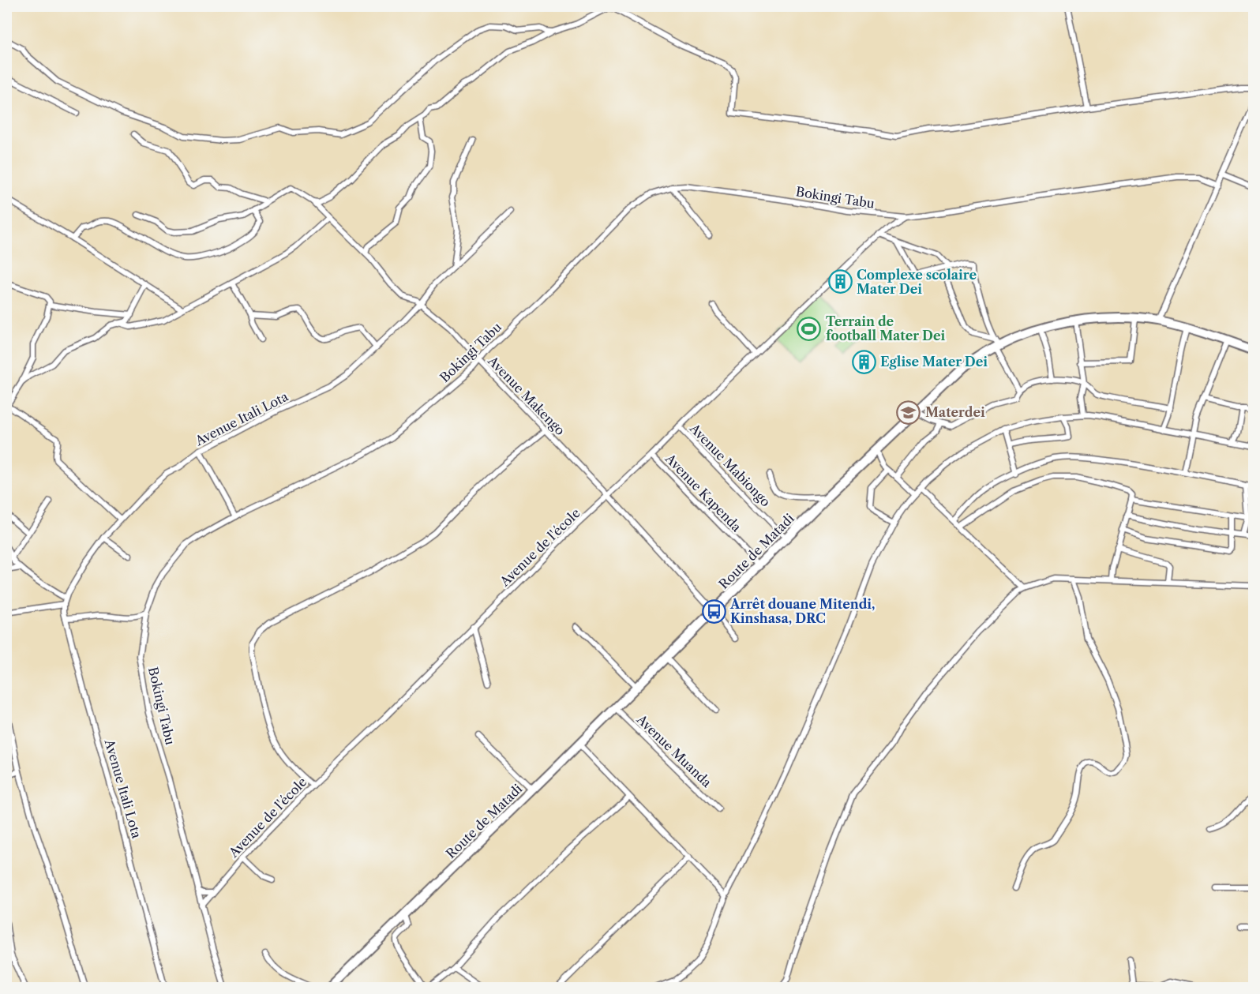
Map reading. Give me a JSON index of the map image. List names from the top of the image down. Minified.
{"streets":{"highway":["Route de Matadi"],"street":["Bokingi Tabu","Avenue Makengo","Avenue Itali Lota","Avenue Mabiongo","Avenue Kapenda","Avenue de l'école","Avenue Muanda"]},"crossings":[["Bokingi Tabu","Avenue Makengo"],["Bokingi Tabu","Avenue de l'école"],["Avenue Makengo","Avenue Itali Lota"],["Avenue Makengo","Avenue de l'école"],["Avenue Makengo","Route de Matadi"],["Avenue Mabiongo","Avenue de l'école"],["Avenue Mabiongo","Route de Matadi"],["Avenue Kapenda","Avenue de l'école"],["Avenue Kapenda","Route de Matadi"],["Route de Matadi","Avenue Muanda"]],"places":{"building":["Complexe scolaire Mater Dei","Eglise Mater Dei"],"sports":["Terrain de football Mater Dei"],"school or university":["Materdei"],"bus stop":["Arrêt douane Mitendi, Kinshasa, DRC"]}}
